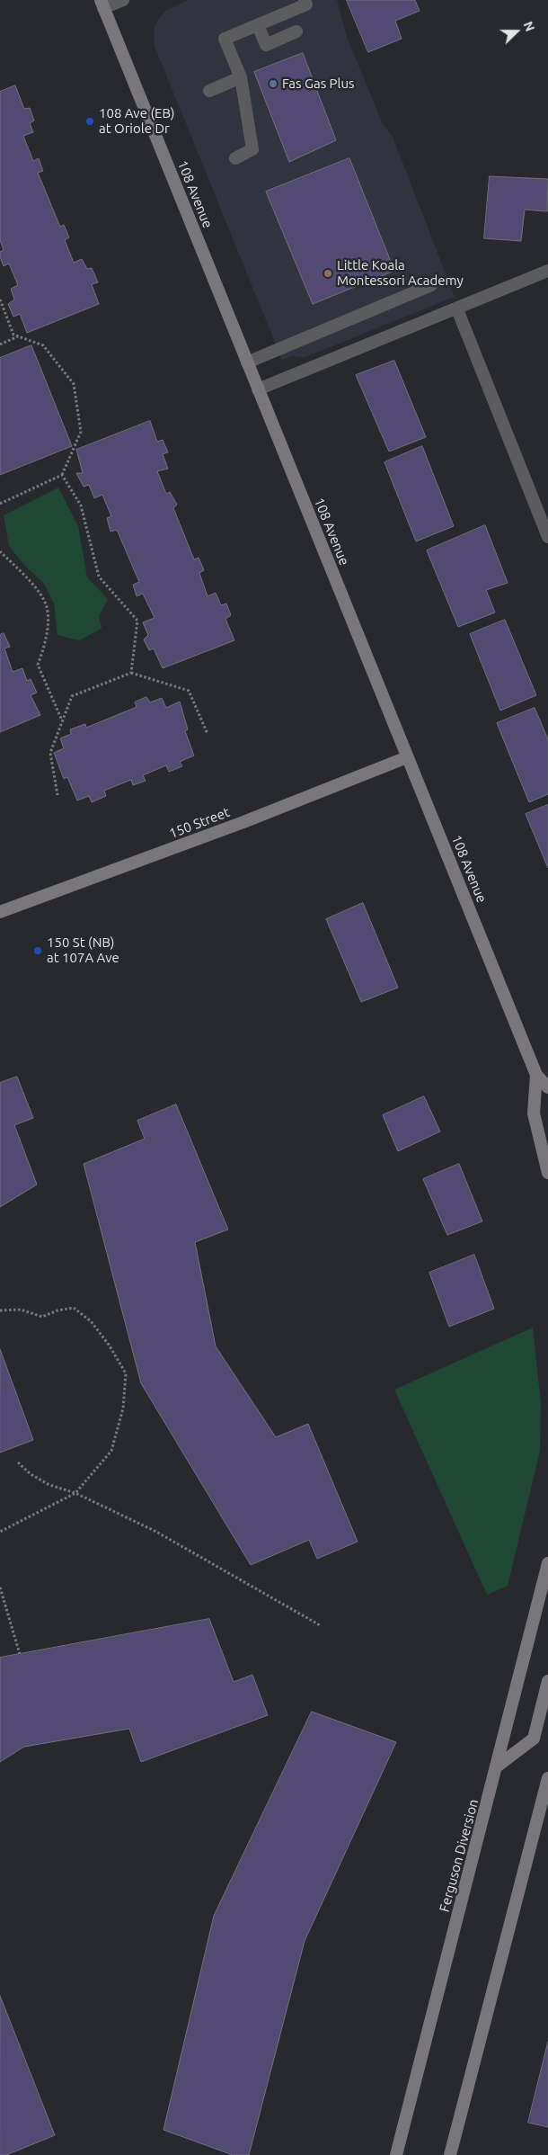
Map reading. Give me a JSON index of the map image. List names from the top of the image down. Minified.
{"streets":{"main road":["108 Avenue","150 Street","Ferguson Diversion"]},"crossings":[["108 Avenue","150 Street"]],"places":["Fas Gas Plus","108 Ave (EB) at Oriole Dr","Little Koala Montessori Academy","150 St (NB) at 107A Ave"],"north":"right"}
